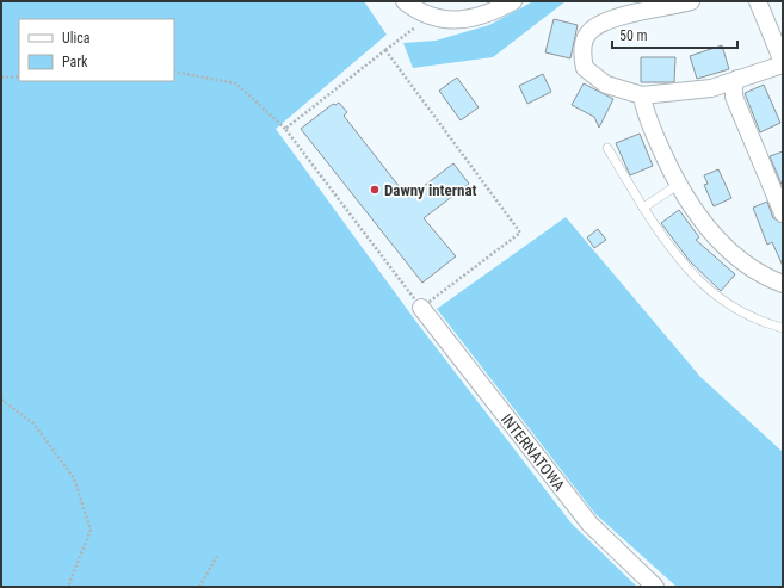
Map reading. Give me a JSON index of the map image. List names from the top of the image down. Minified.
{"streets":{"street":["INTERNATOWA"]},"places":["Dawny internat"],"legend":["Ulica","Park"],"scale_bar":"50 m"}
